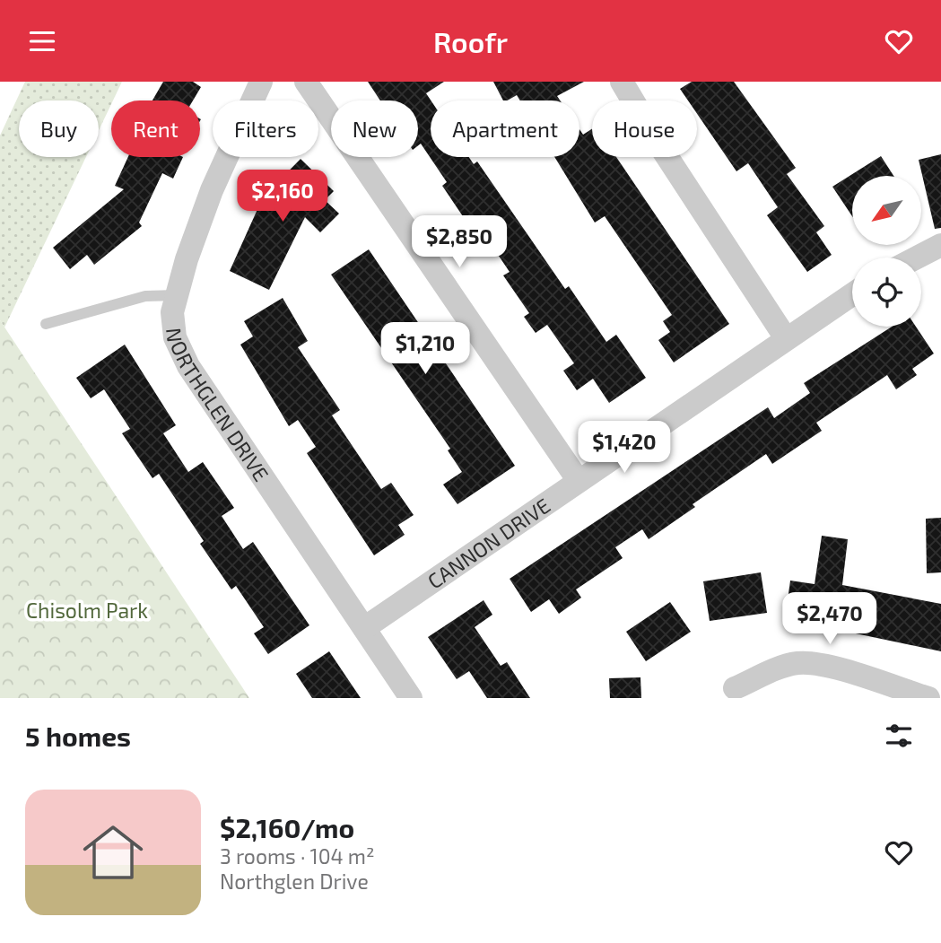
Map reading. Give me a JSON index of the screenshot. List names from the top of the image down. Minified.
{"streets":{"street":["NORTHGLEN DRIVE","CANNON DRIVE"]},"crossings":[["NORTHGLEN DRIVE","CANNON DRIVE"]],"parks":["Chisolm Park"],"north":"bottom left","page":{"header":"Roofr","chip":["Buy","Rent","Filters","New","Apartment","House"],"price":["$2,160","$2,850","$1,210","$1,420","$2,470"],"heading":"5 homes","list":[{"name":"$2,160/mo","note":"3 rooms · 104 m² · Northglen Drive"}]}}
